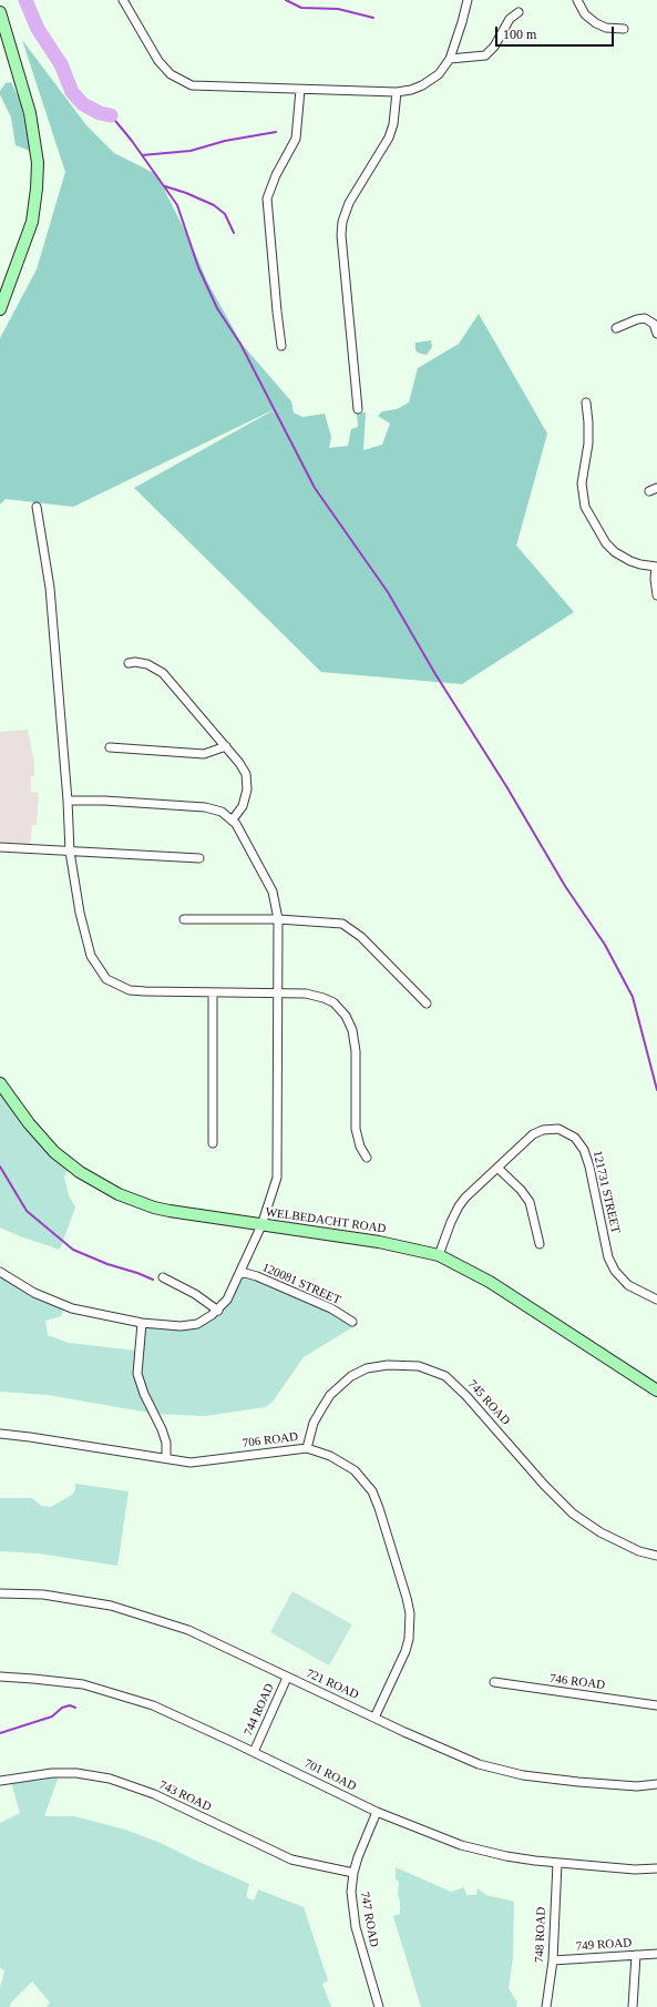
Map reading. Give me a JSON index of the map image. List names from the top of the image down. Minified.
{"streets":{"street":["121731 STREET","WELBEDACHT ROAD","120081 STREET","745 ROAD","706 ROAD","746 ROAD","721 ROAD","744 ROAD","701 ROAD","743 ROAD","747 ROAD","748 ROAD","749 ROAD"]},"crossings":[["121731 STREET","WELBEDACHT ROAD"],["745 ROAD","706 ROAD"],["706 ROAD","721 ROAD"],["721 ROAD","744 ROAD"],["744 ROAD","701 ROAD"],["701 ROAD","747 ROAD"],["701 ROAD","748 ROAD"],["743 ROAD","747 ROAD"],["748 ROAD","749 ROAD"]],"scale_bar":"100 m"}
